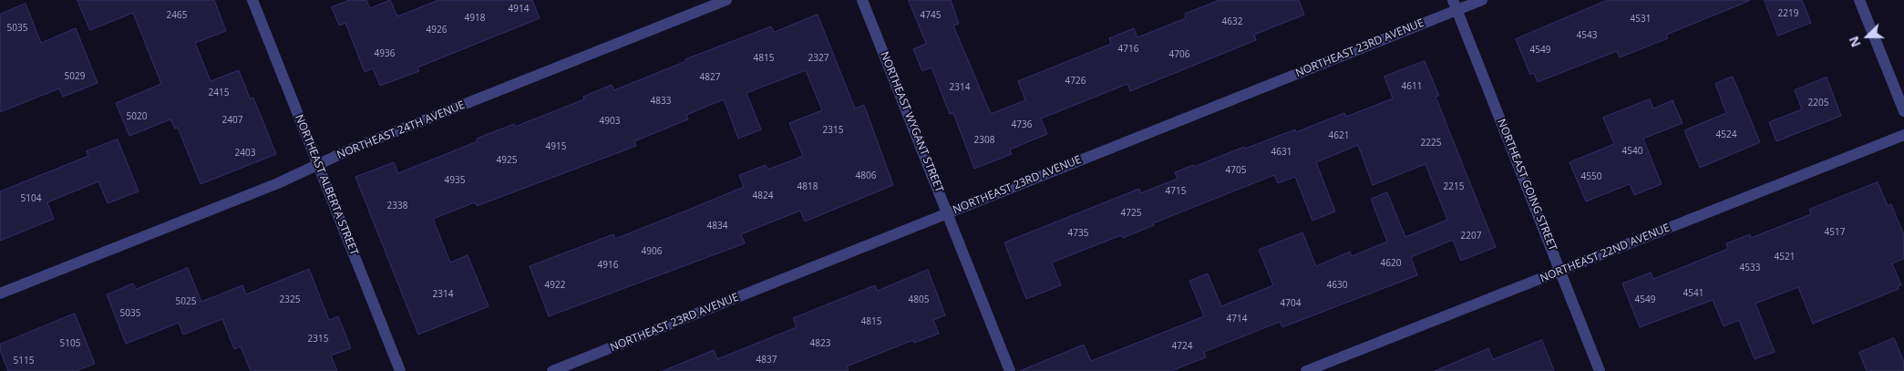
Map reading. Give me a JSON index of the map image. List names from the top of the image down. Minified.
{"streets":{"street":["NORTHEAST 23RD AVENUE","NORTHEAST WYGANT STREET","NORTHEAST 24TH AVENUE","NORTHEAST ALBERTA STREET","NORTHEAST GOING STREET","NORTHEAST 22ND AVENUE"]},"crossings":[["NORTHEAST 23RD AVENUE","NORTHEAST WYGANT STREET"],["NORTHEAST 23RD AVENUE","NORTHEAST GOING STREET"],["NORTHEAST 24TH AVENUE","NORTHEAST ALBERTA STREET"],["NORTHEAST GOING STREET","NORTHEAST 22ND AVENUE"]],"house_numbers":["4914","2219","2465","4745","4918","4531","4632","5035","4926","4543","4716","4549","4936","4706","4815","2327","5029","4827","4726","4611","2314","2415","4833","2205","5020","2407","4903","4736","2315","4524","4621","2308","2225","4915","4540","4631","2403","4925","4705","4806","4550","4935","4818","2215","4715","4824","5104","2338","4725","4834","4517","4735","2207","4906","4521","4620","4916","4533","4922","4630","4541","2314","2325","4805","4549","5025","4704","5035","4714","4815","2315","5105","4823","4724","4837","5115"],"north":"left"}
